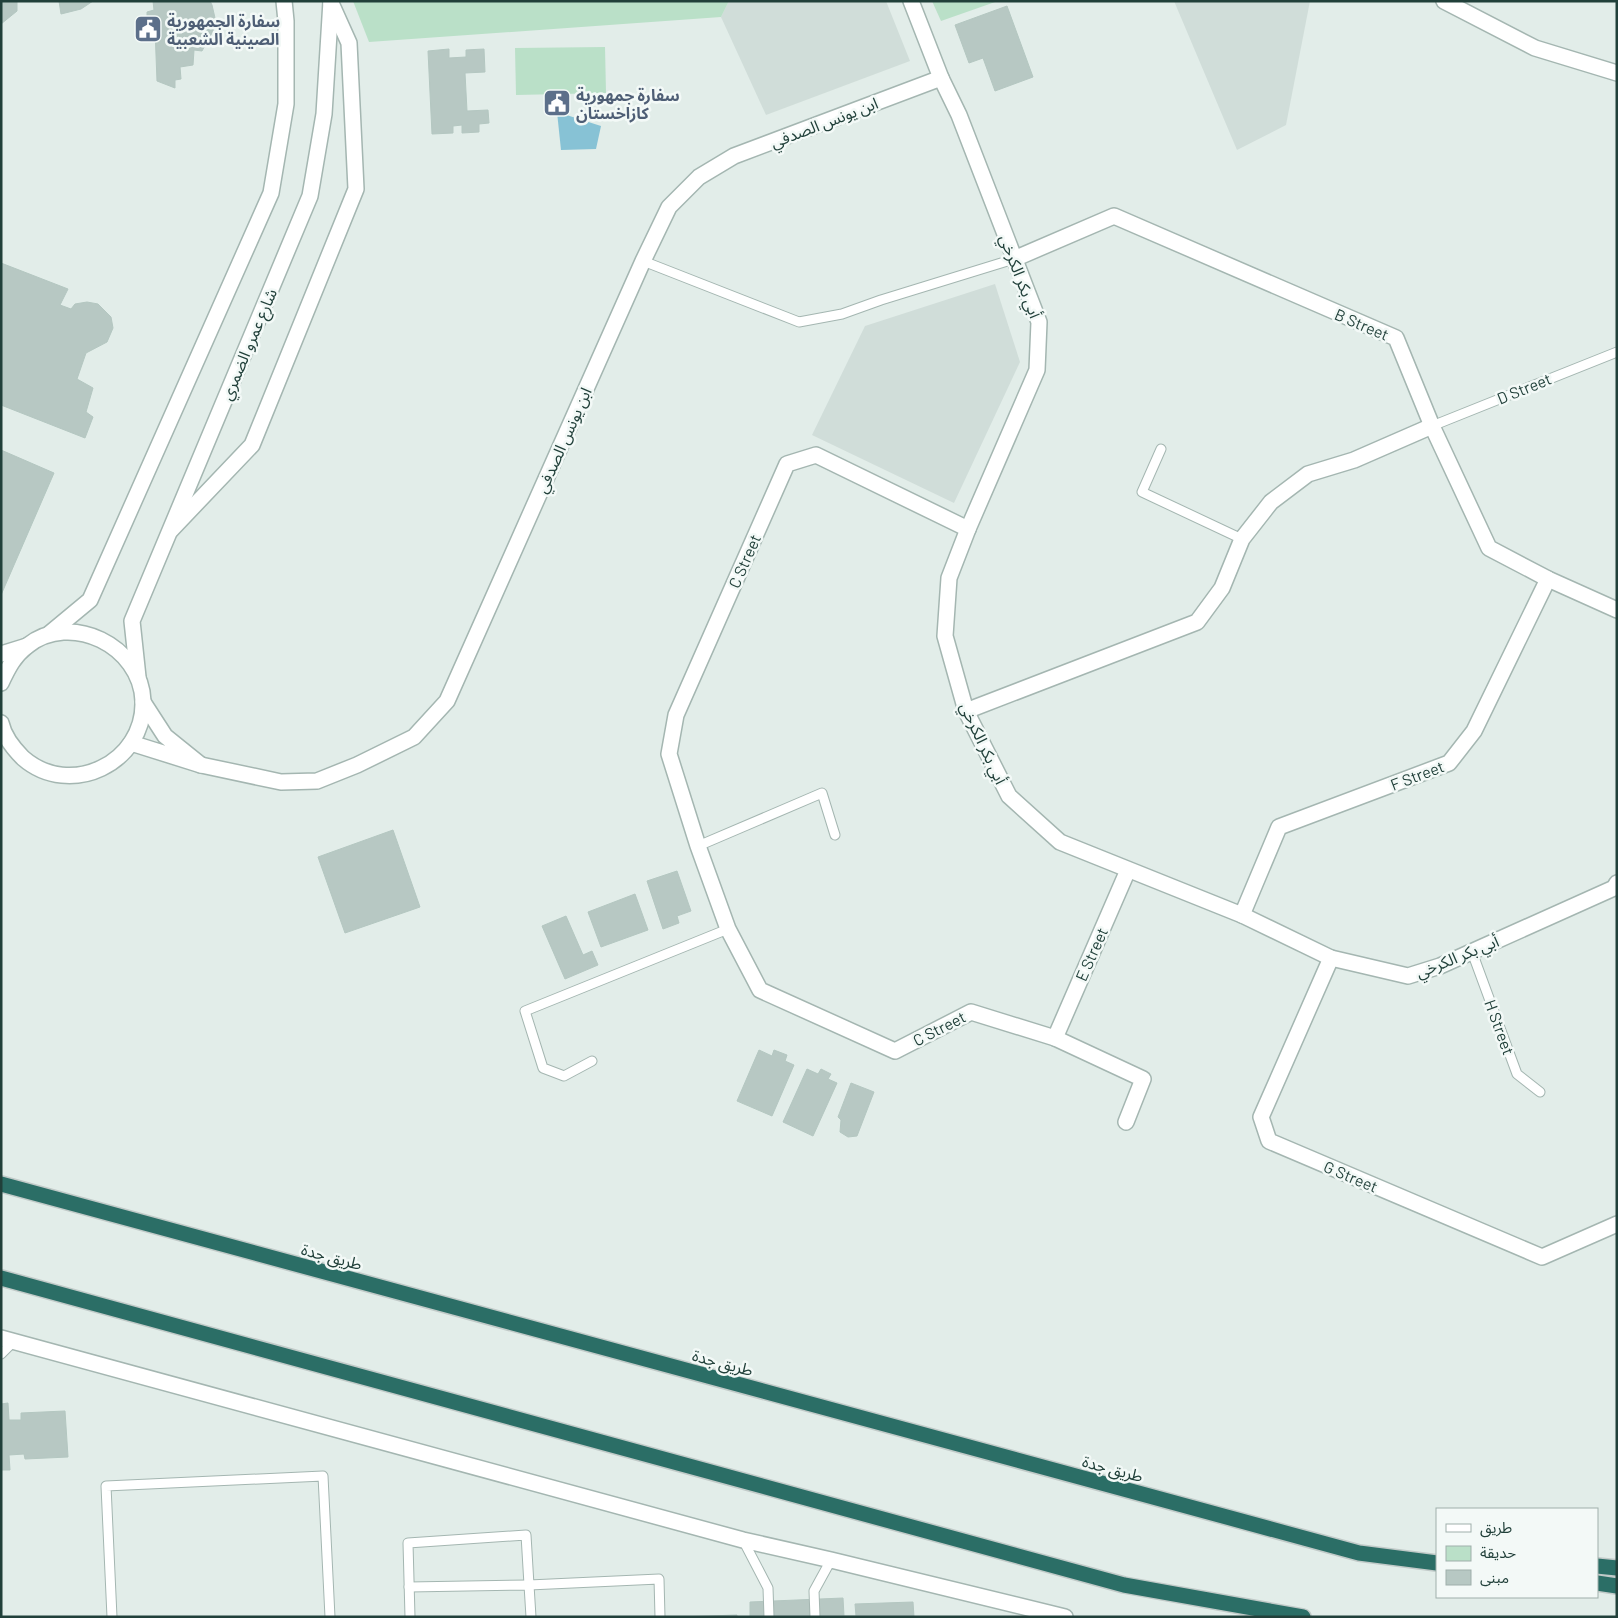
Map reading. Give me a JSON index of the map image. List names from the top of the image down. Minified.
{"streets":{"highway":["طريق جدة"],"street":["ابن يونس الصدفي","أبي بكر الكرخي","B Street","شارع عمرو الضمري","C Street","F Street","E Street","G Street"],"lane":["D Street","H Street"]},"crossings":[["ابن يونس الصدفي","أبي بكر الكرخي"],["أبي بكر الكرخي","B Street"],["أبي بكر الكرخي","C Street"],["أبي بكر الكرخي","F Street"],["أبي بكر الكرخي","E Street"],["أبي بكر الكرخي","H Street"],["أبي بكر الكرخي","G Street"],["B Street","D Street"],["B Street","F Street"],["C Street","E Street"]],"places":{"public building":["سفارة الجمهورية الصينية الشعبية","سفارة جمهورية كازاخستان"]},"legend":["طريق","حديقة","مبنى"]}
